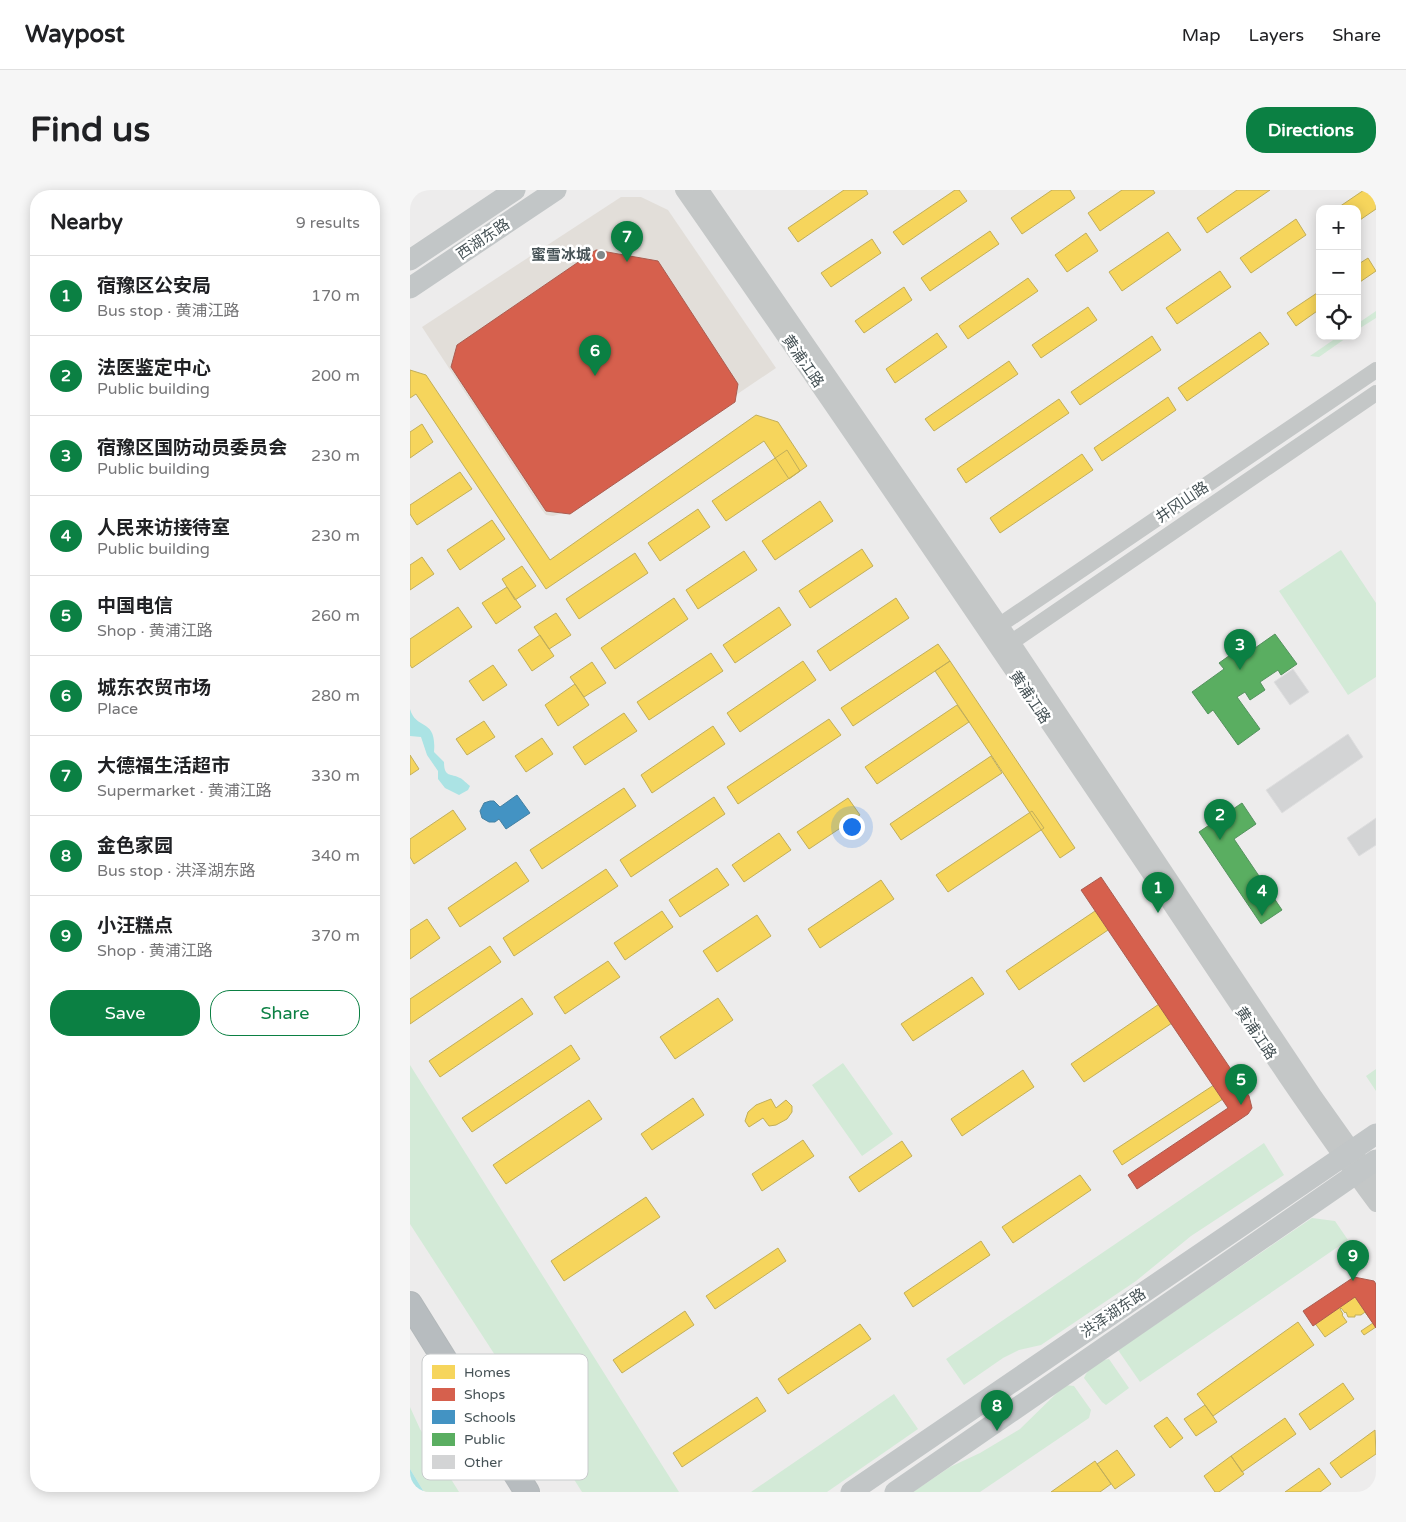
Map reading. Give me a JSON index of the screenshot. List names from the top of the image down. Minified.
{"streets":{"main road":["西湖东路","洪泽湖东路"],"street":["黄浦江路","井冈山路"]},"crossings":[["黄浦江路","井冈山路"],["黄浦江路","洪泽湖东路"]],"places":["蜜雪冰城"],"legend":["Homes","Shops","Schools","Public","Other"],"page":{"header":"Waypost","nav":["Map","Layers","Share"],"buttons":["Directions",["Save","Share"]],"title":"Find us","heading":["Nearby","9 results"],"map_buttons":["+","−"],"pins":["7","6","3","2","1","4","5","9","8"],"list":[{"mark":"1","name":"宿豫区公安局","note":"Bus stop · 黄浦江路","value":"170 m"},{"mark":"2","name":"法医鉴定中心","note":"Public building","value":"200 m"},{"mark":"3","name":"宿豫区国防动员委员会","note":"Public building","value":"230 m"},{"mark":"4","name":"人民来访接待室","note":"Public building","value":"230 m"},{"mark":"5","name":"中国电信","note":"Shop · 黄浦江路","value":"260 m"},{"mark":"6","name":"城东农贸市场","note":"Place","value":"280 m"},{"mark":"7","name":"大德福生活超市","note":"Supermarket · 黄浦江路","value":"330 m"},{"mark":"8","name":"金色家园","note":"Bus stop · 洪泽湖东路","value":"340 m"},{"mark":"9","name":"小汪糕点","note":"Shop · 黄浦江路","value":"370 m"}]}}
